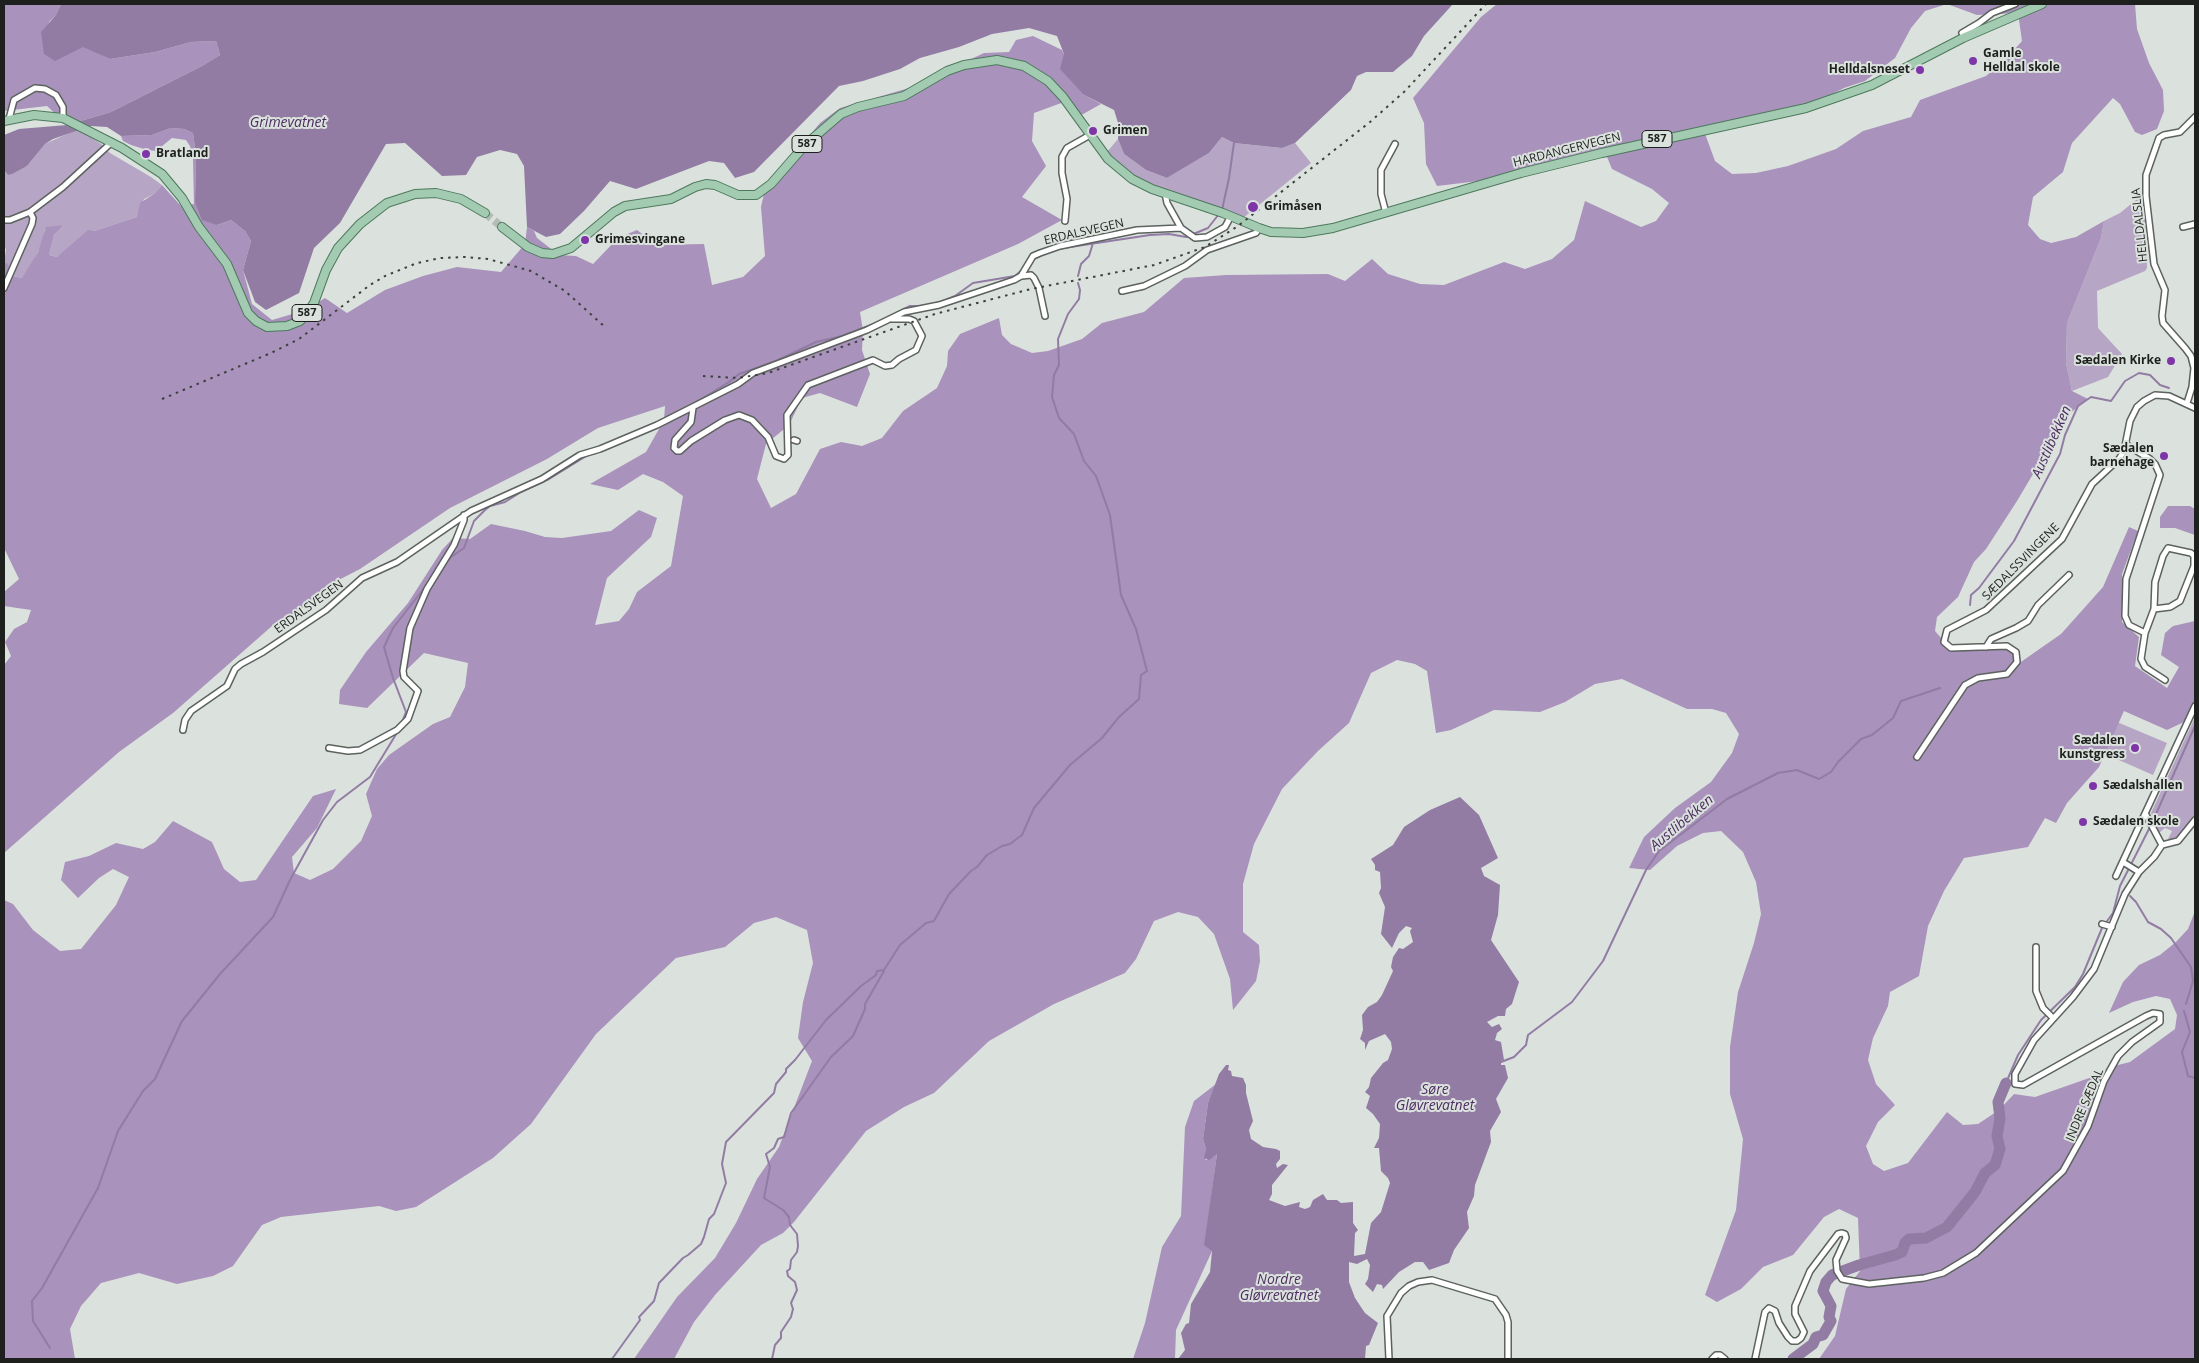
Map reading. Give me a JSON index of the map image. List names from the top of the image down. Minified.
{"streets":{"main road":["587","HARDANGERVEGEN"],"street":["HELLDALSLIA","ERDALSVEGEN","SÆDALSSVINGENE","INDRE SÆDAL"]},"crossings":[["HELLDALSLIA","SÆDALSSVINGENE"]],"water":["Grimevatnet","Austlibekken","Søre Gløvrevatnet","Nordre Gløvrevatnet"],"places":["Gamle Helldal skole","Helldalsneset","Grimen","Bratland","Grimåsen","Grimesvingane","Sædalen Kirke","Sædalen barnehage","Sædalen kunstgress","Sædalshallen","Sædalen skole"]}
